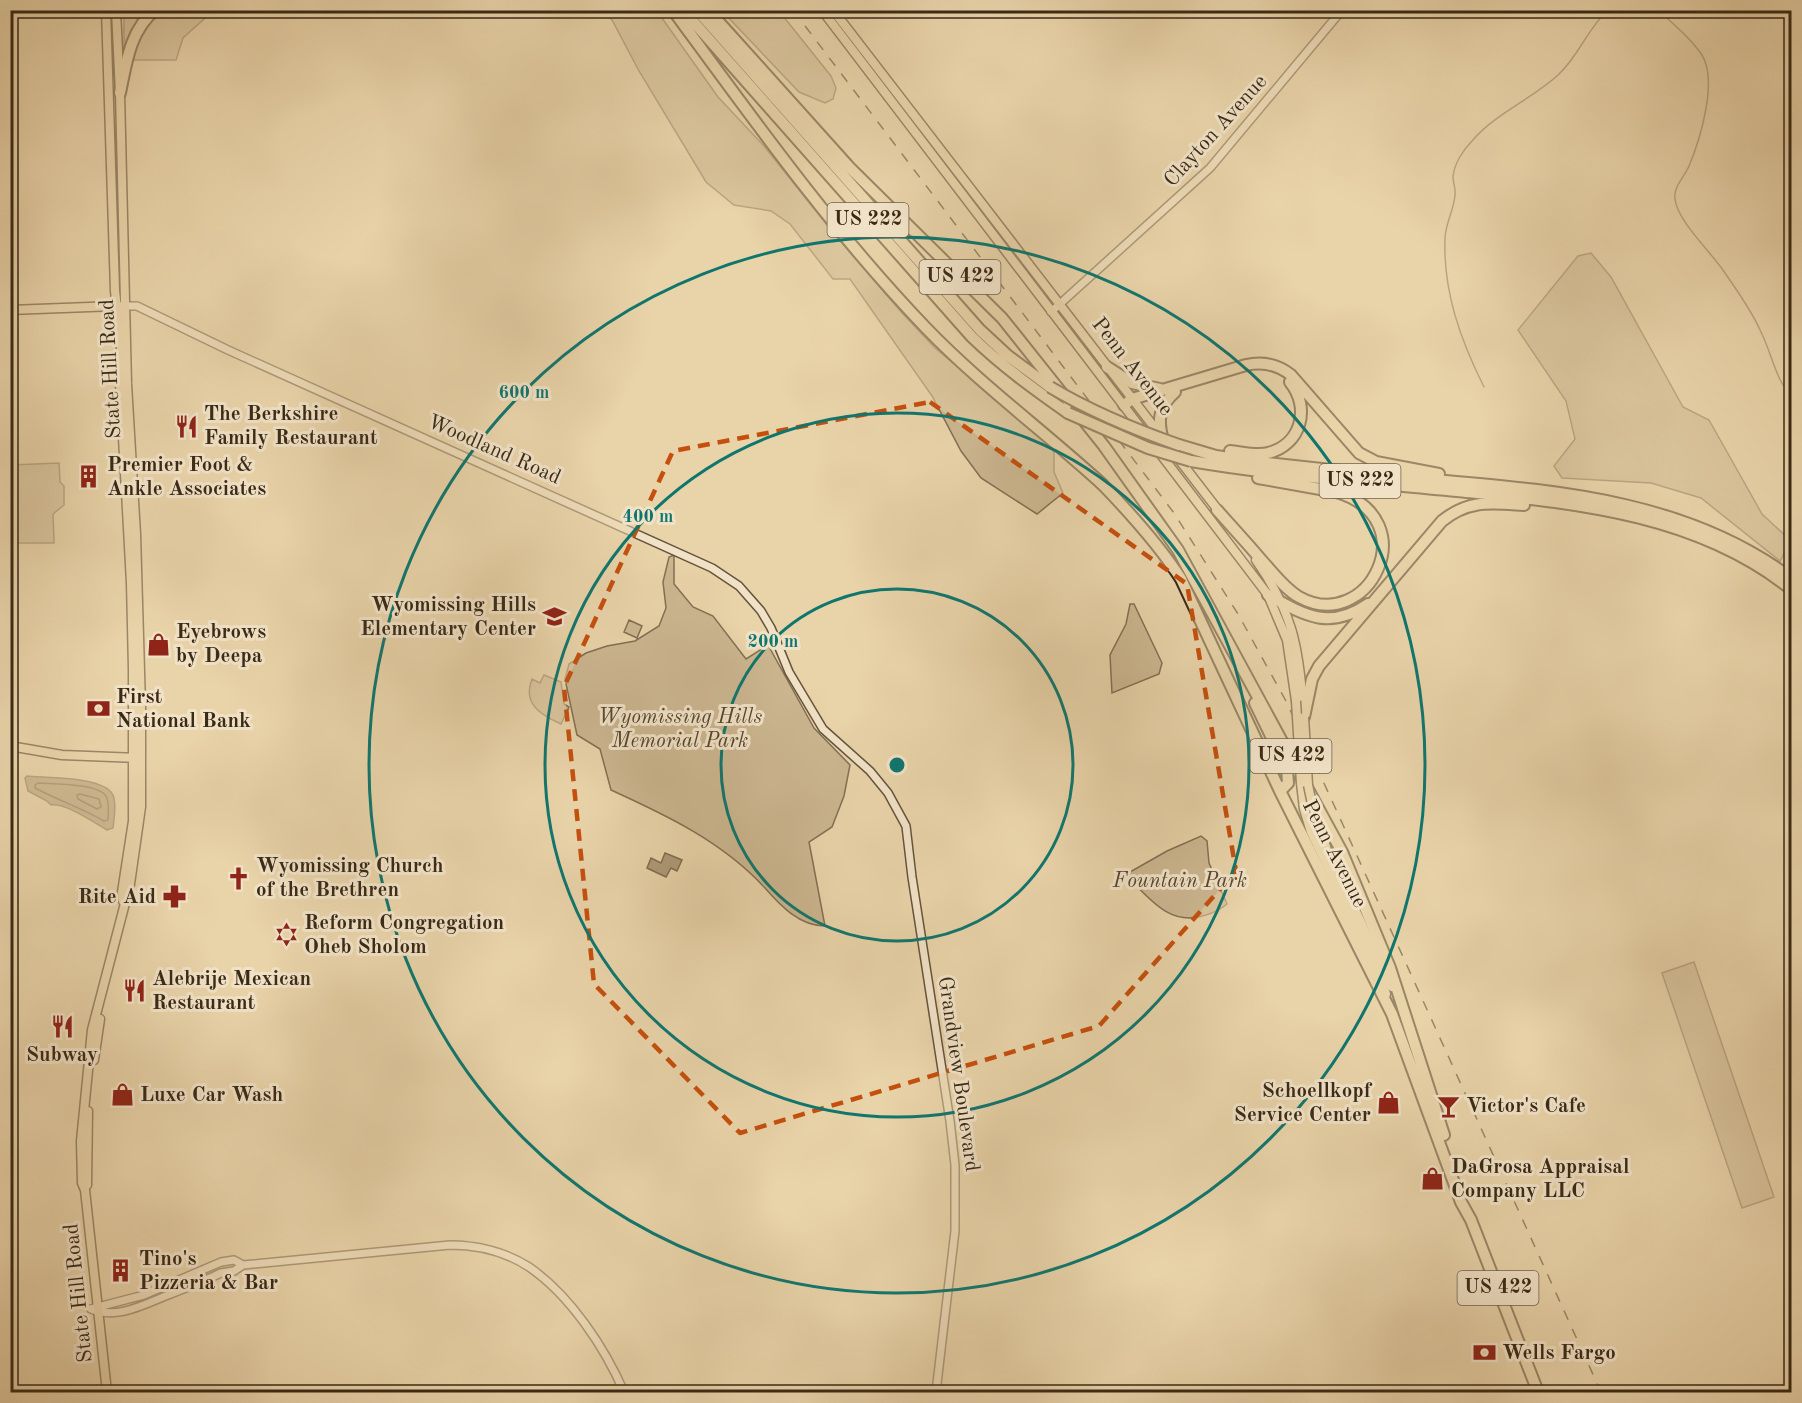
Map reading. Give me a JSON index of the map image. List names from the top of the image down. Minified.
{"streets":{"highway":["US 222","US 422","Penn Avenue"],"main road":["State Hill Road","Woodland Road"],"street":["Clayton Avenue","Grandview Boulevard"]},"crossings":[["Clayton Avenue","Penn Avenue"],["State Hill Road","Woodland Road"],["Woodland Road","Grandview Boulevard"]],"parks":["Wyomissing Hills Memorial Park","Fountain Park"],"places":{"restaurant":["The Berkshire Family Restaurant","Alebrije Mexican Restaurant","Subway"],"building":["Premier Foot & Ankle Associates","Tino's Pizzeria & Bar"],"school or university":["Wyomissing Hills Elementary Center"],"shop":["Eyebrows by Deepa","Luxe Car Wash","Schoellkopf Service Center","DaGrosa Appraisal Company LLC"],"bank":["First National Bank","Wells Fargo"],"church":["Wyomissing Church of the Brethren"],"pharmacy":["Rite Aid"],"synagogue":["Reform Congregation Oheb Sholom"],"bar":["Victor's Cafe"]},"rings":["600 m","400 m","200 m"]}
